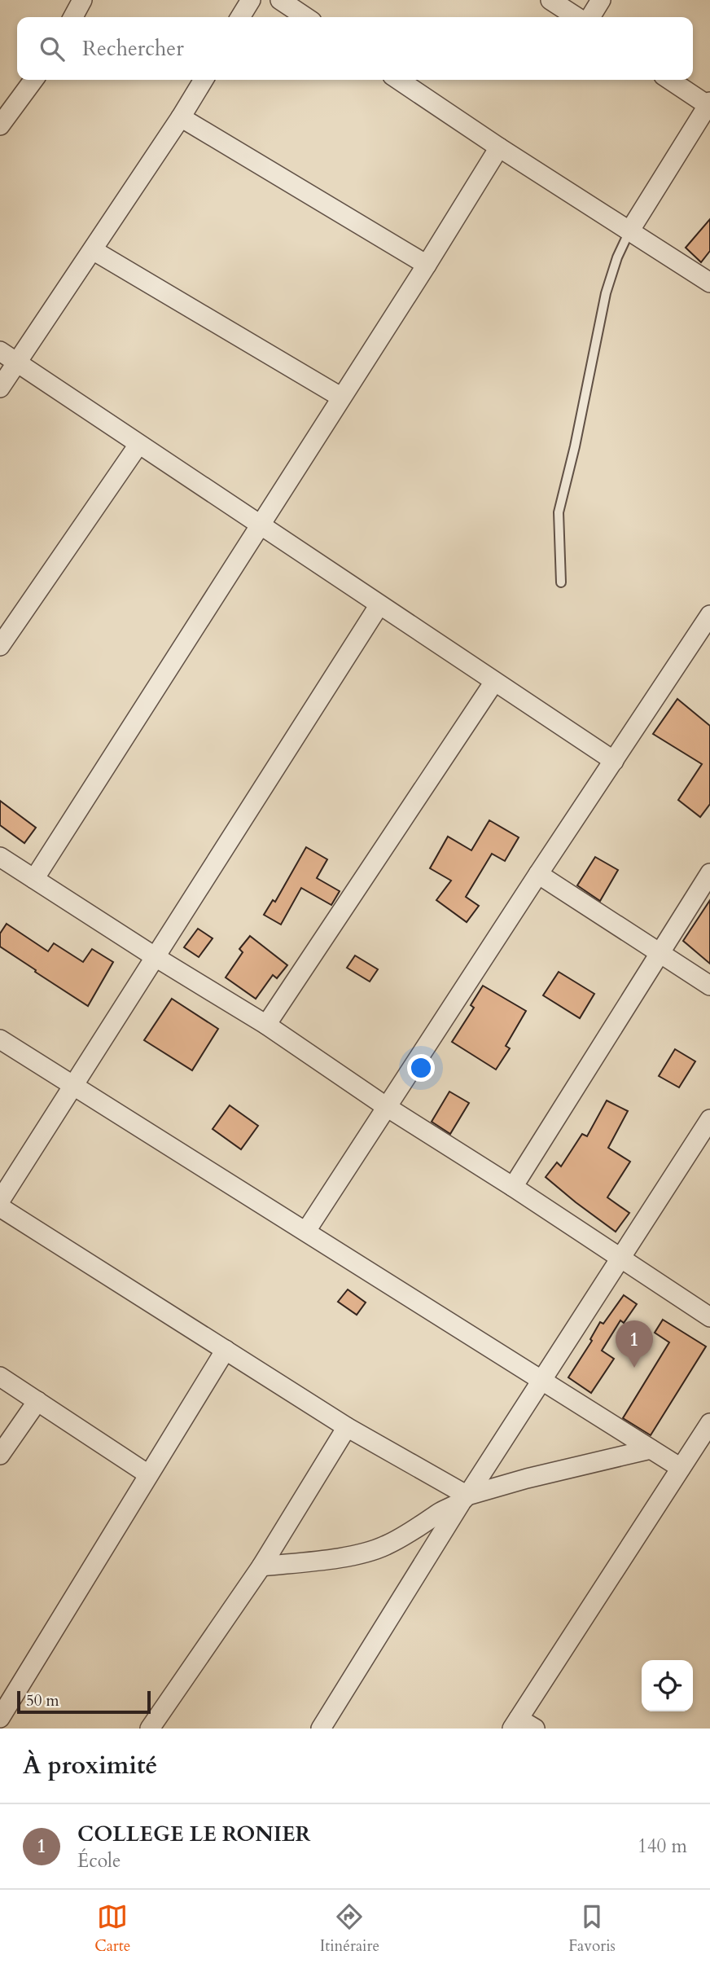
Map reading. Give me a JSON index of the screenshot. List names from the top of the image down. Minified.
{"scale_bar":"50 m","page":{"search":"Rechercher","pins":"1","scale":"50 m","heading":"À proximité","list":[{"mark":"1","name":"COLLEGE LE RONIER","note":"École","value":"140 m"}],"nav":["Carte","Itinéraire","Favoris"]}}
